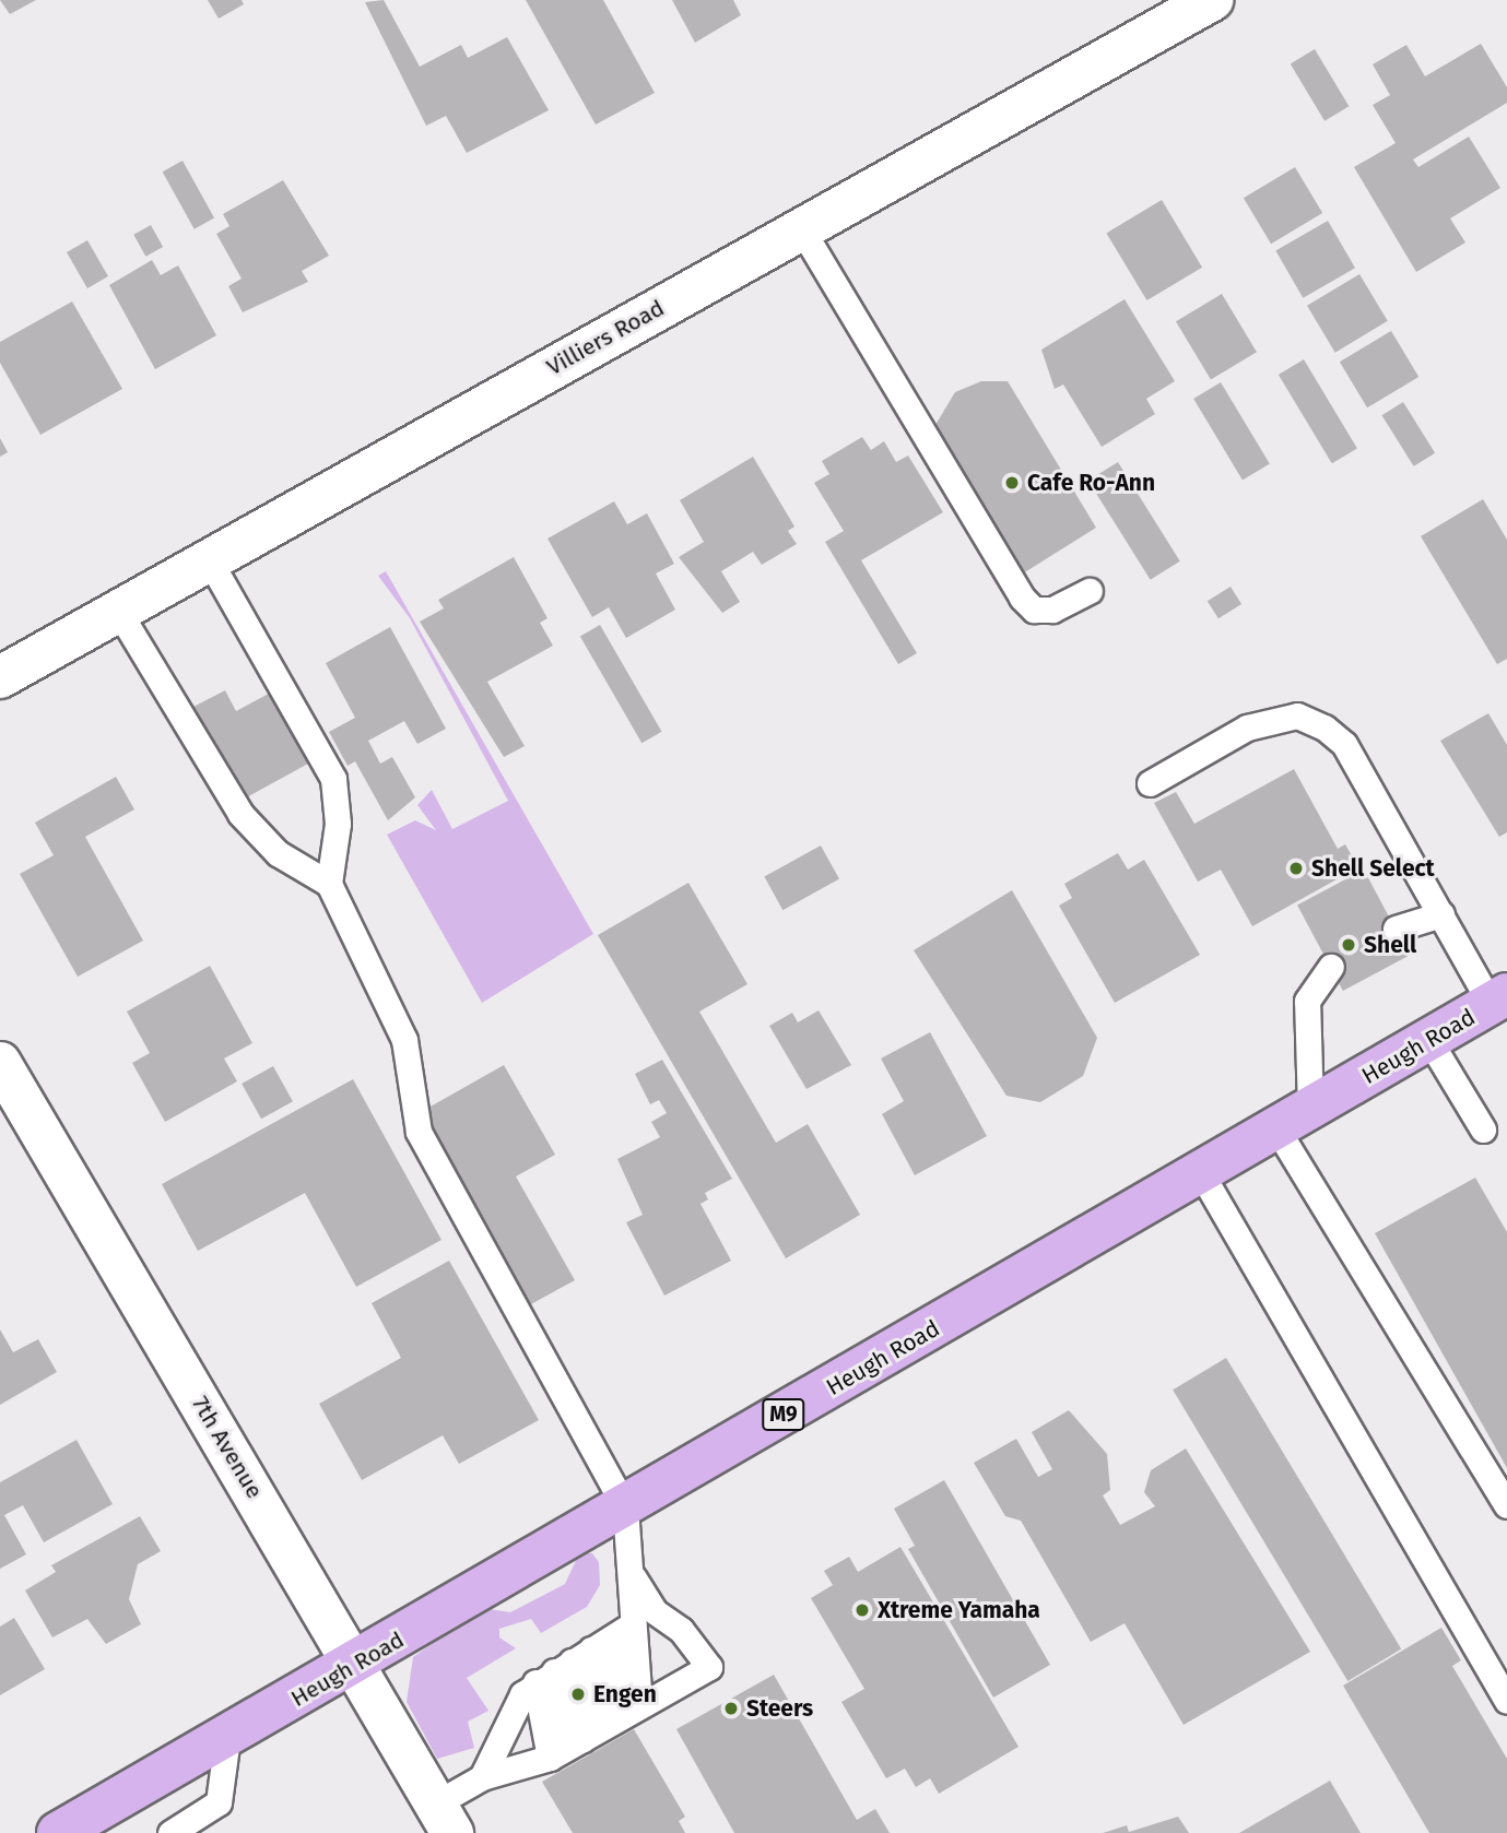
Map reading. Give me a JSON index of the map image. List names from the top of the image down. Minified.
{"streets":{"main road":["Heugh Road","M9"],"street":["Villiers Road","7th Avenue"]},"crossings":[["Heugh Road","7th Avenue"]],"places":["Cafe Ro-Ann","Shell Select","Shell","Xtreme Yamaha","Engen","Steers"]}
